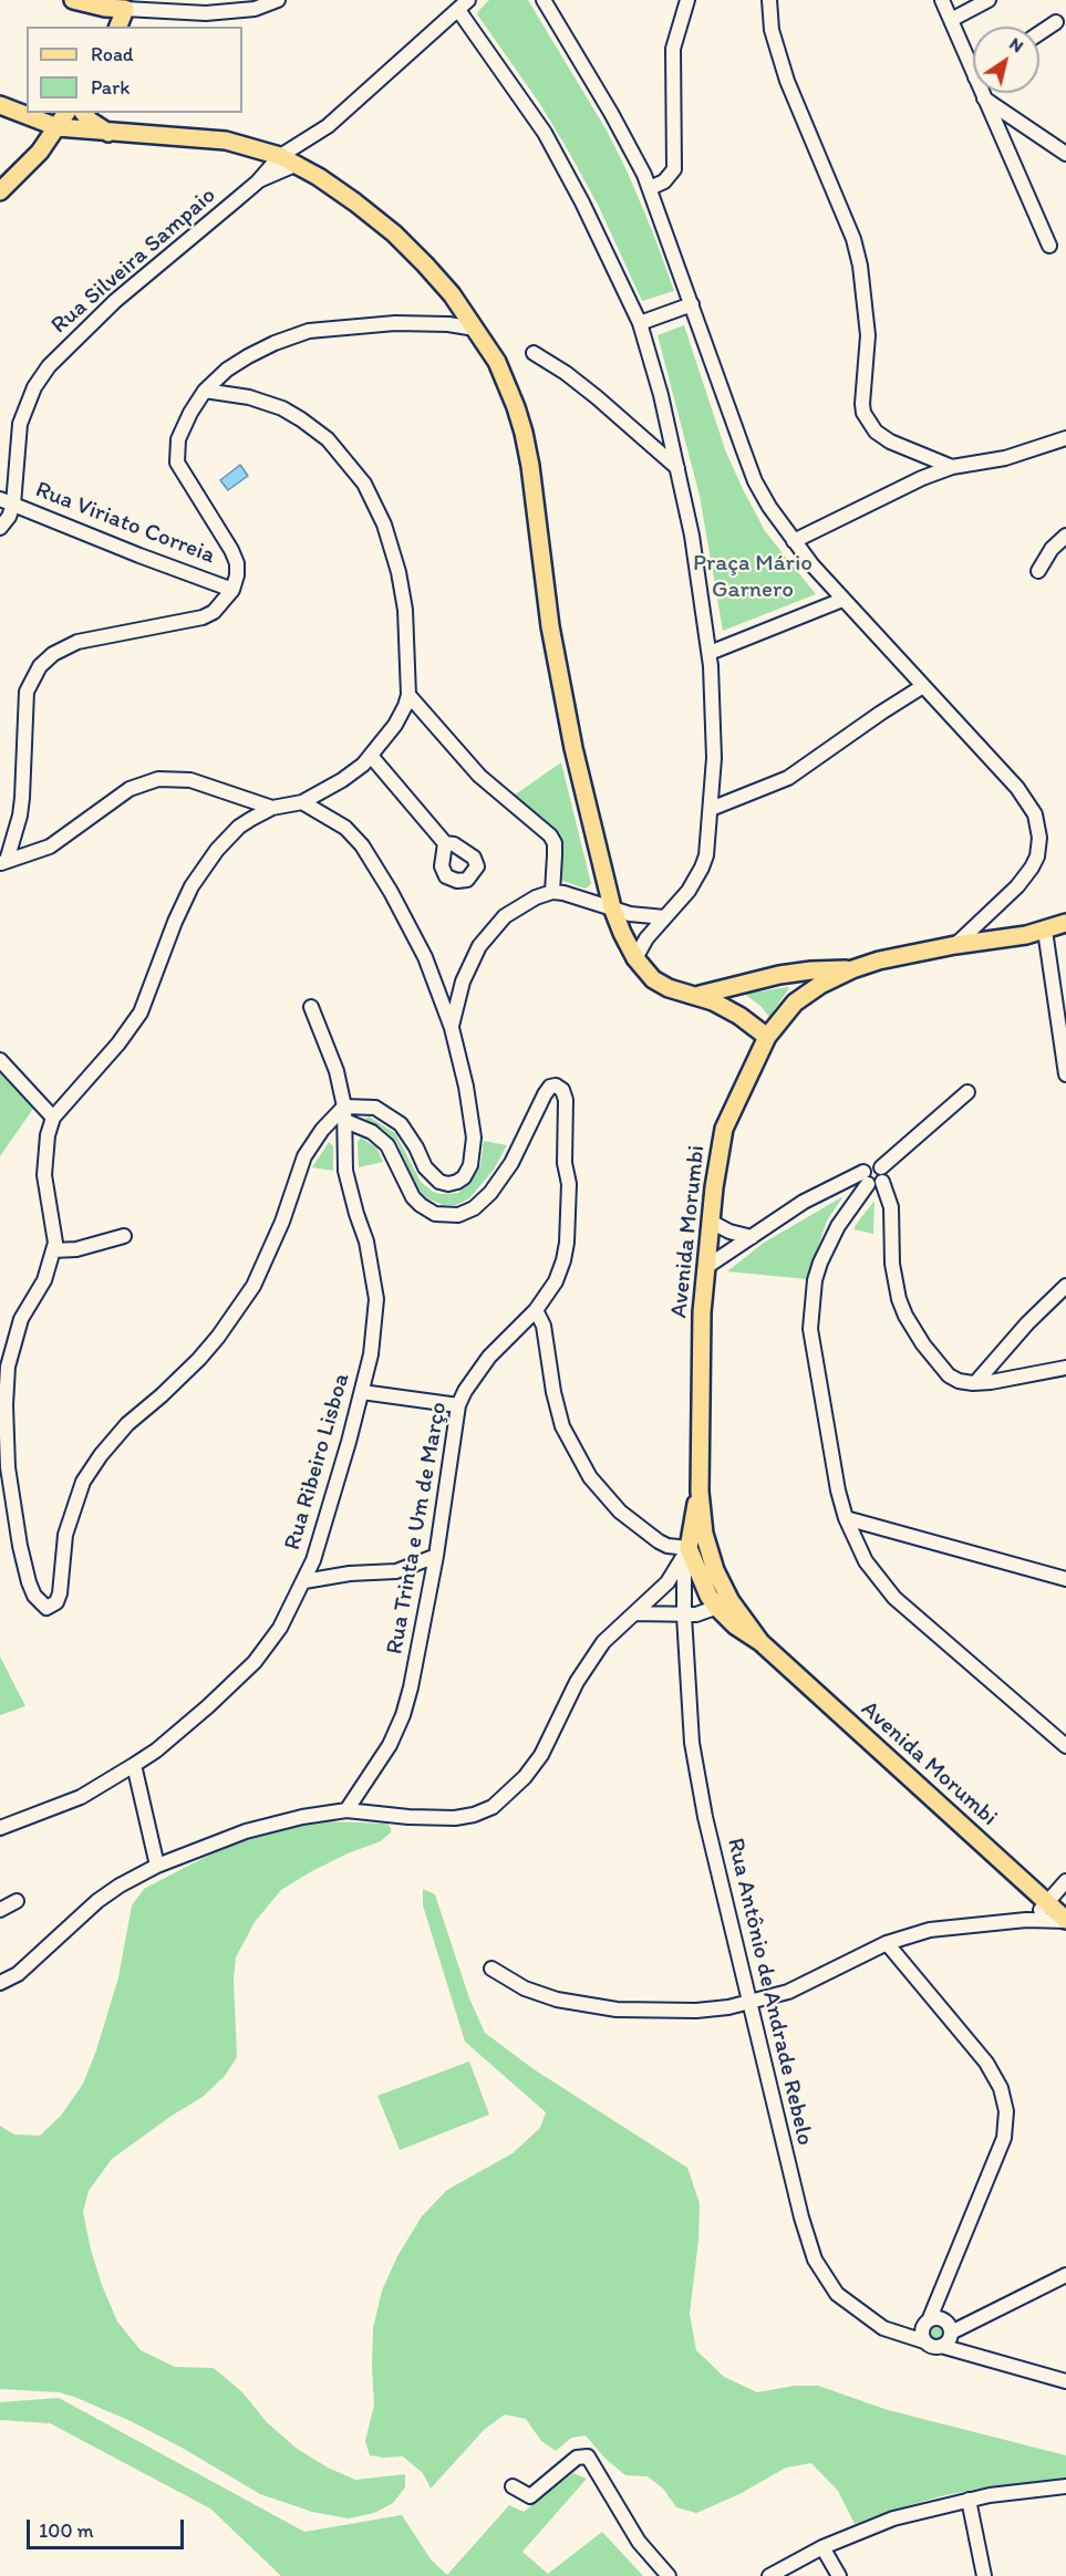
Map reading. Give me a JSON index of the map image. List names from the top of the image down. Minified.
{"streets":{"main road":["Avenida Morumbi"],"street":["Rua Silveira Sampaio","Rua Viriato Correia","Rua Ribeiro Lisboa","Rua Trinta e Um de Março","Rua Antônio de Andrade Rebelo"]},"crossings":[["Rua Silveira Sampaio","Rua Viriato Correia"],["Avenida Morumbi","Rua Antônio de Andrade Rebelo"],["Rua Ribeiro Lisboa","Rua Trinta e Um de Março"]],"parks":["Praça Mário Garnero"],"legend":["Road","Park"],"scale_bar":"100 m","north":"top right"}
